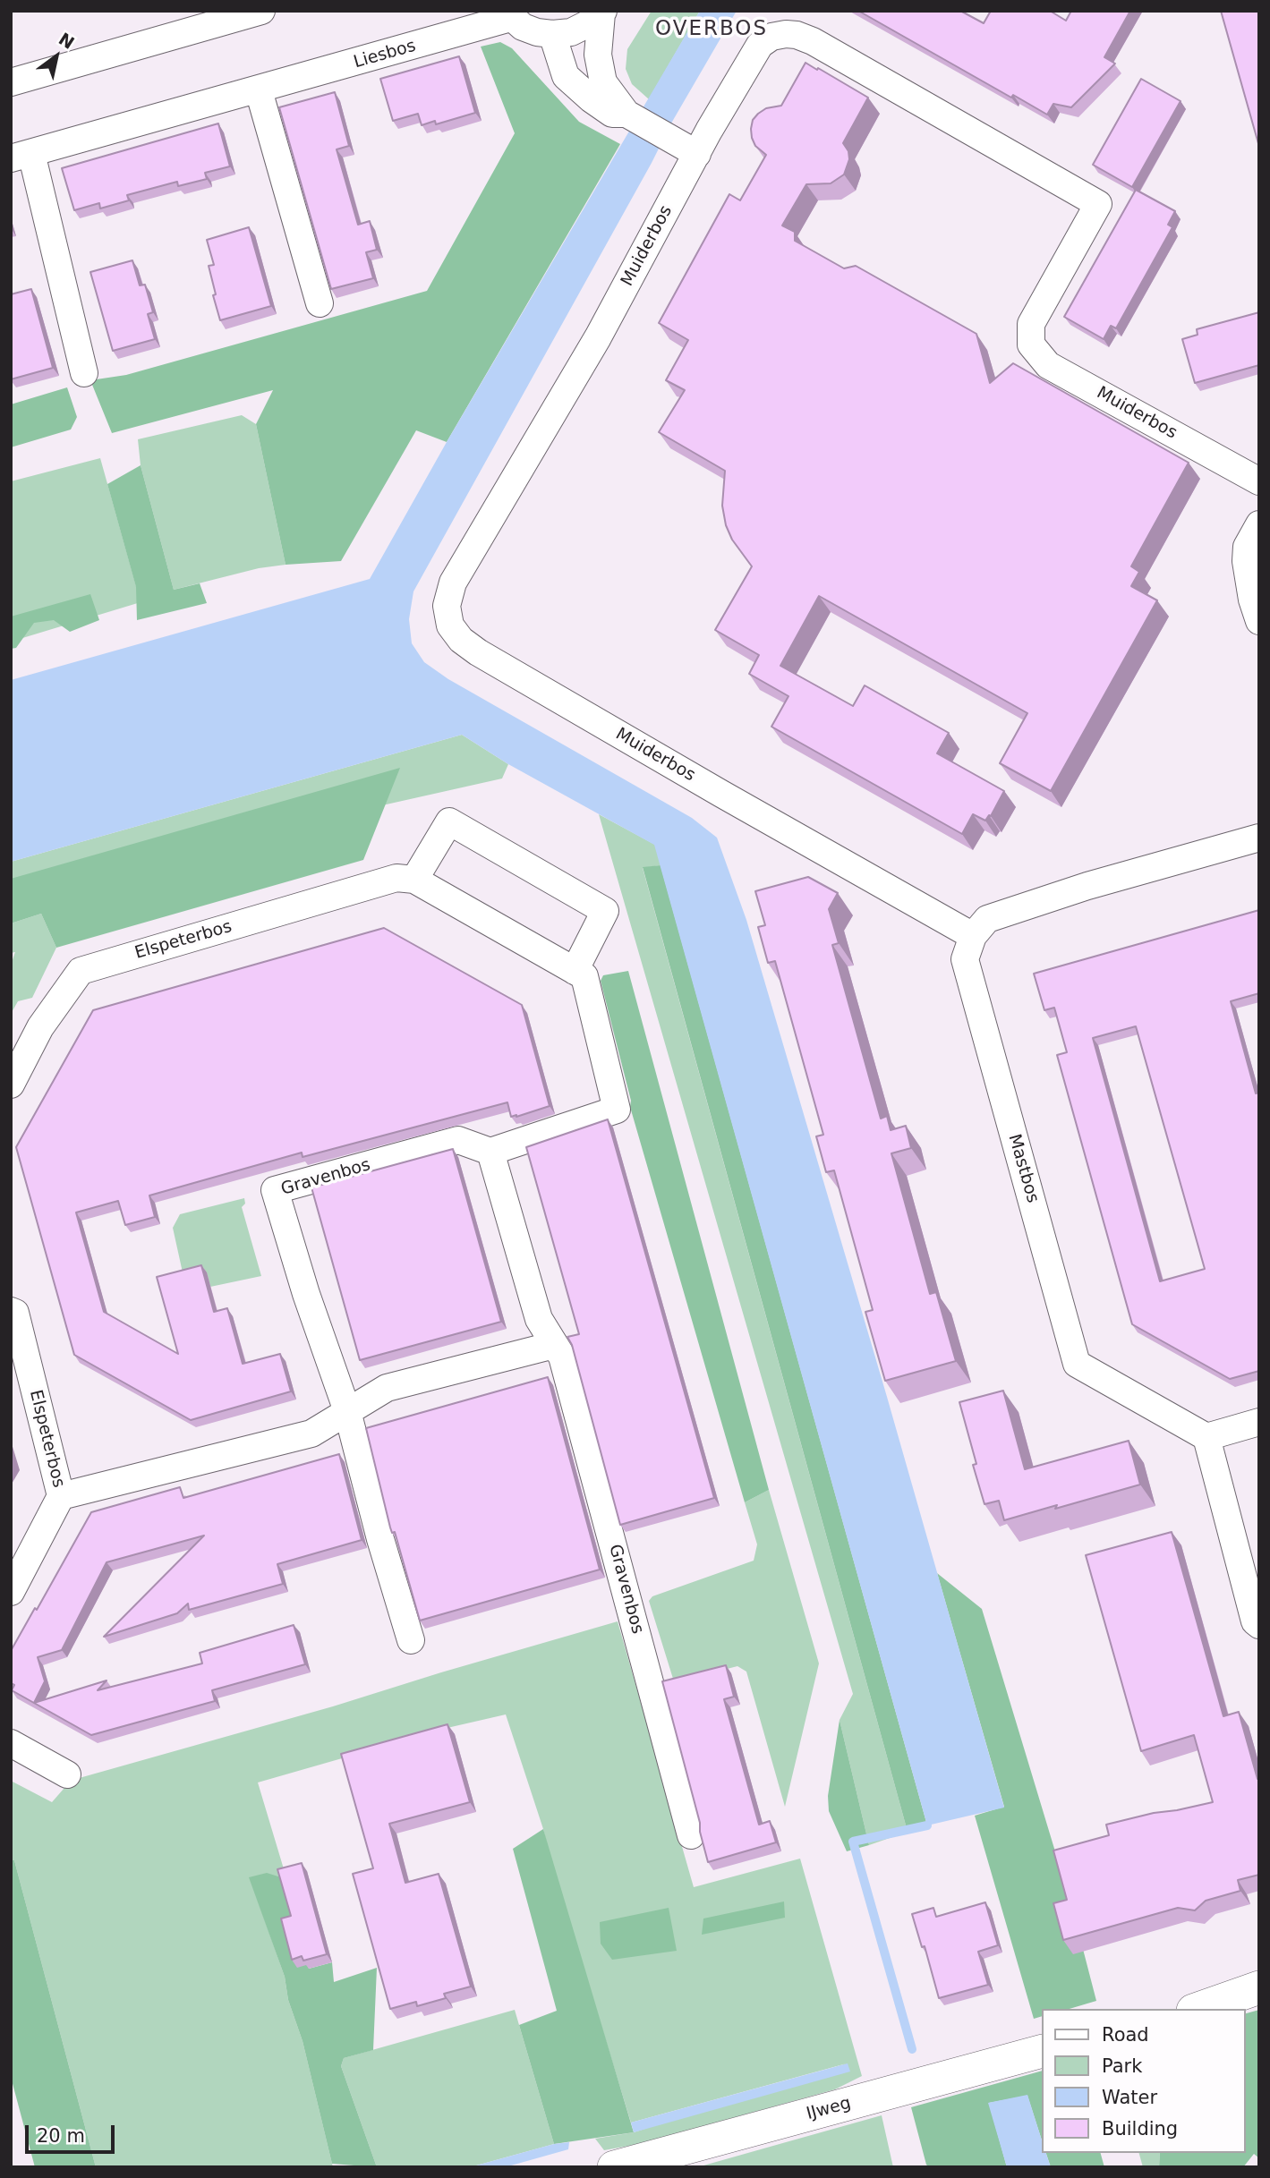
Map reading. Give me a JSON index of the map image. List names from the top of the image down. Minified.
{"streets":{"street":["Liesbos","Muiderbos","Elspeterbos","Mastbos","Gravenbos","IJweg"]},"crossings":[["Muiderbos","Mastbos"]],"districts":["OVERBOS"],"legend":["Road","Park","Water","Building"],"scale_bar":"20 m","north":"top right"}
